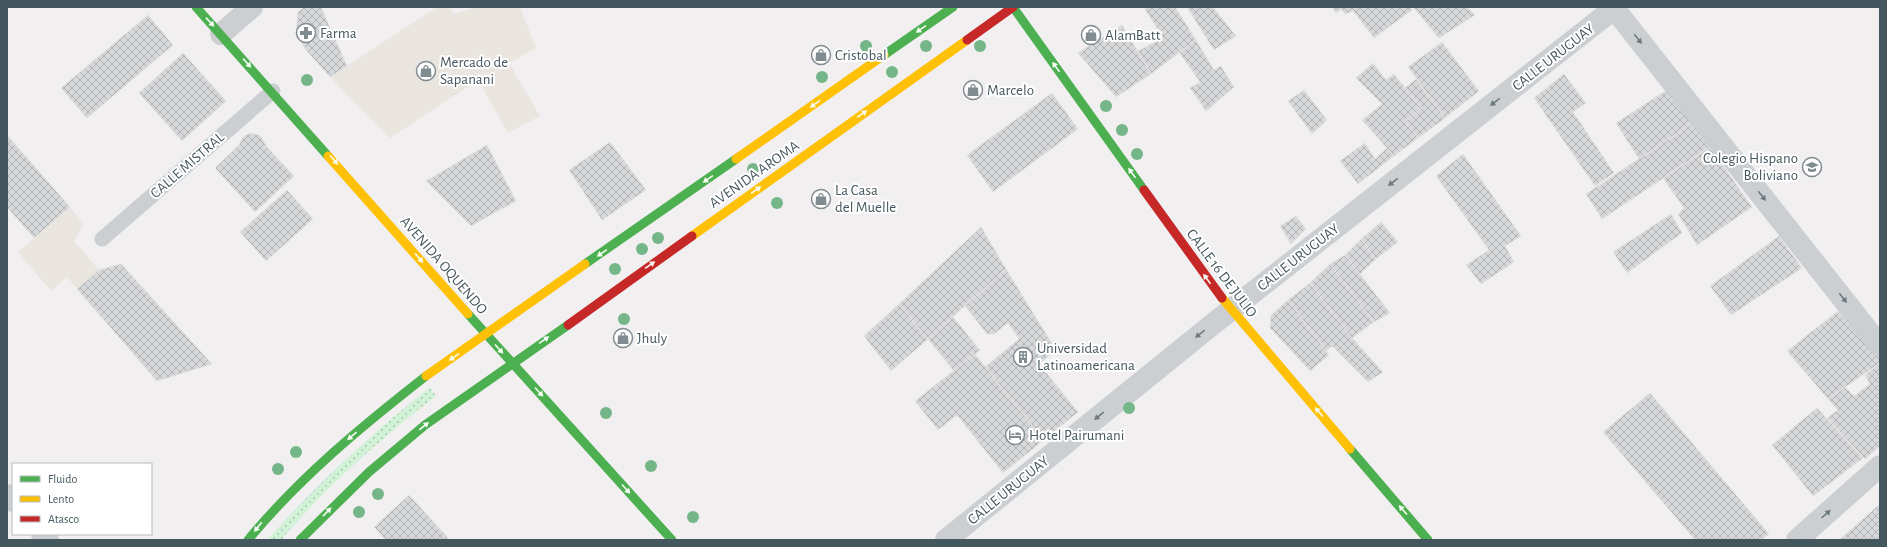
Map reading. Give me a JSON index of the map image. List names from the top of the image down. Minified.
{"streets":{"main road":["AVENIDA AROMA","AVENIDA OQUENDO","CALLE 16 DE JULIO"],"street":["CALLE URUGUAY"],"lane":["CALLE MISTRAL"]},"crossings":[["CALLE URUGUAY","CALLE 16 DE JULIO"],["CALLE MISTRAL","AVENIDA OQUENDO"],["AVENIDA AROMA","AVENIDA OQUENDO"],["AVENIDA AROMA","CALLE 16 DE JULIO"]],"one_way":["CALLE URUGUAY","AVENIDA OQUENDO","CALLE 16 DE JULIO"],"places":{"pharmacy":["Farma"],"shop":["AlamBatt","Cristobal","Mercado de Sapanani","Marcelo","La Casa del Muelle","Jhuly"],"school or university":["Colegio Hispano Boliviano"],"building":["Universidad Latinoamericana"],"hotel":["Hotel Pairumani"]},"legend":["Fluido","Lento","Atasco"]}
